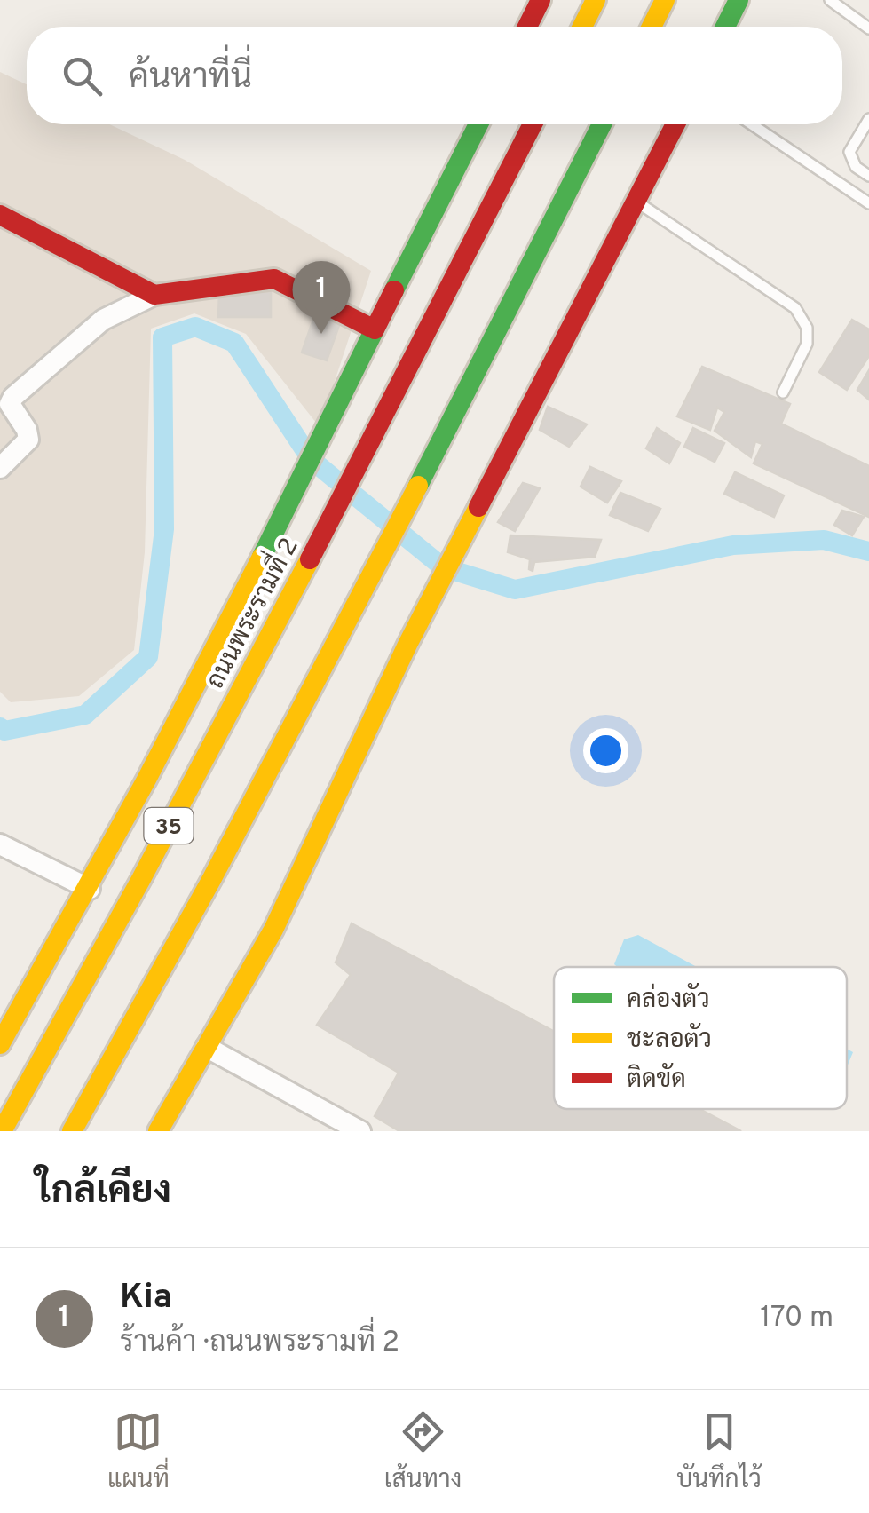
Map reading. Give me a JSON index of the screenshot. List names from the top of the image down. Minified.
{"streets":{"main road":["ถนนพระรามที่ 2","35"]},"legend":["คล่องตัว","ชะลอตัว","ติดขัด"],"page":{"search":"ค้นหาที่นี่","pins":"1","heading":"ใกล้เคียง","list":[{"mark":"1","name":"Kia","note":"ร้านค้า · ถนนพระรามที่ 2","value":"170 m"}],"nav":["แผนที่","เส้นทาง","บันทึกไว้"]}}
